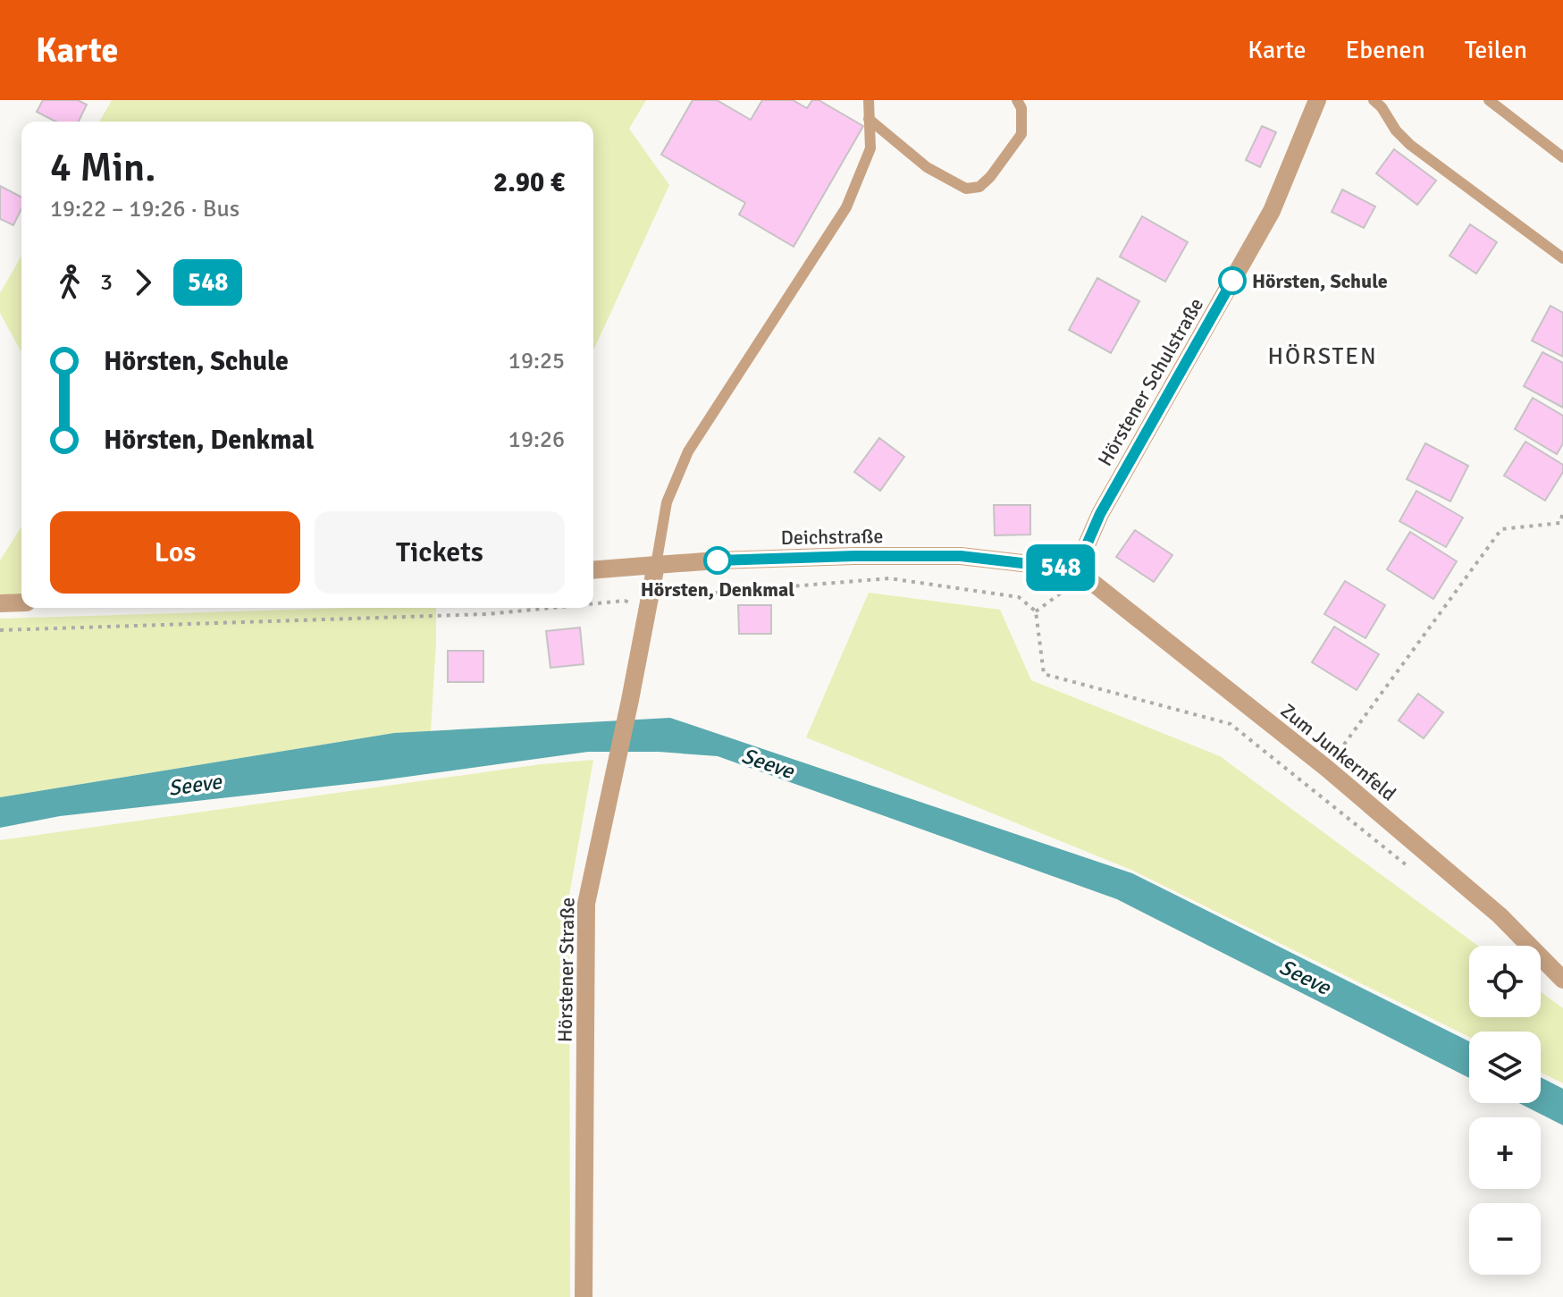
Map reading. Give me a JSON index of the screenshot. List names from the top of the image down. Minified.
{"streets":{"street":["Hörstener Schulstraße","Deichstraße","Zum Junkernfeld","Hörstener Straße"]},"crossings":[["Hörstener Schulstraße","Deichstraße"],["Hörstener Schulstraße","Zum Junkernfeld"],["Deichstraße","Zum Junkernfeld"],["Deichstraße","Hörstener Straße"]],"districts":["HÖRSTEN"],"water":["Seeve"],"places":["Hörsten, Schule","Hörsten, Denkmal"],"lines":["bus line 548"],"page":{"header":"Karte","nav":["Karte","Ebenen","Teilen"],"on_map":"548","heading":["4 Min.","19:22 – 19:26 · Bus","2.90 €"],"legs":["3","548"],"list":[{"name":"Hörsten, Schule","value":"19:25"},{"name":"Hörsten, Denkmal","value":"19:26"}],"buttons":["Los","Tickets"],"map_buttons":["+","−"]}}
